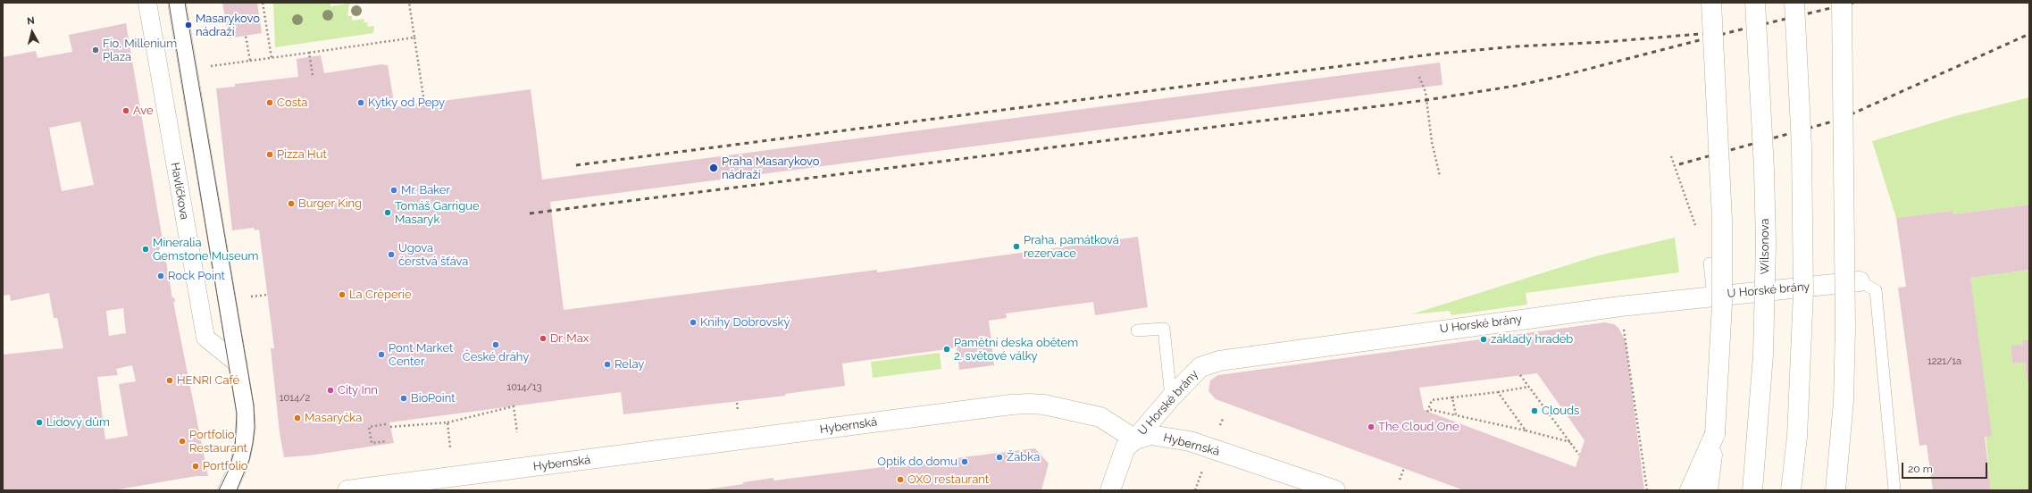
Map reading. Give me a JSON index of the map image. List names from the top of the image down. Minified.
{"streets":{"main road":["Wilsonova","U Horské brány","Hybernská"],"street":["Havlíčkova"]},"crossings":[["U Horské brány","Hybernská"]],"places":["Masarykovo nádraží","Fio, Millenium Plaza","Costa","Kytky od Pepy","Ave","Pizza Hut","Praha Masarykovo nádraží","Mr. Baker","Burger King","Tomáš Garrigue Masaryk","Praha, památková rezervace","Mineralia Gemstone Museum","Ugova čerstvá šťáva","Rock Point","La Crêperie","Knihy Dobrovský","Dr. Max","základy hradeb","České dráhy","Pamětní deska obětem 2. světové války","Pont Market Center","Relay","HENRI Café","City Inn","BioPoint","Clouds","Masaryčka","Lidový dům","The Cloud One","Portfolio Restaurant","Žabka","Optik do domu","Portfolio","OXO restaurant"],"house_numbers":["1221/1a","1014/13","1014/2"],"scale_bar":"20 m","north":"top"}
